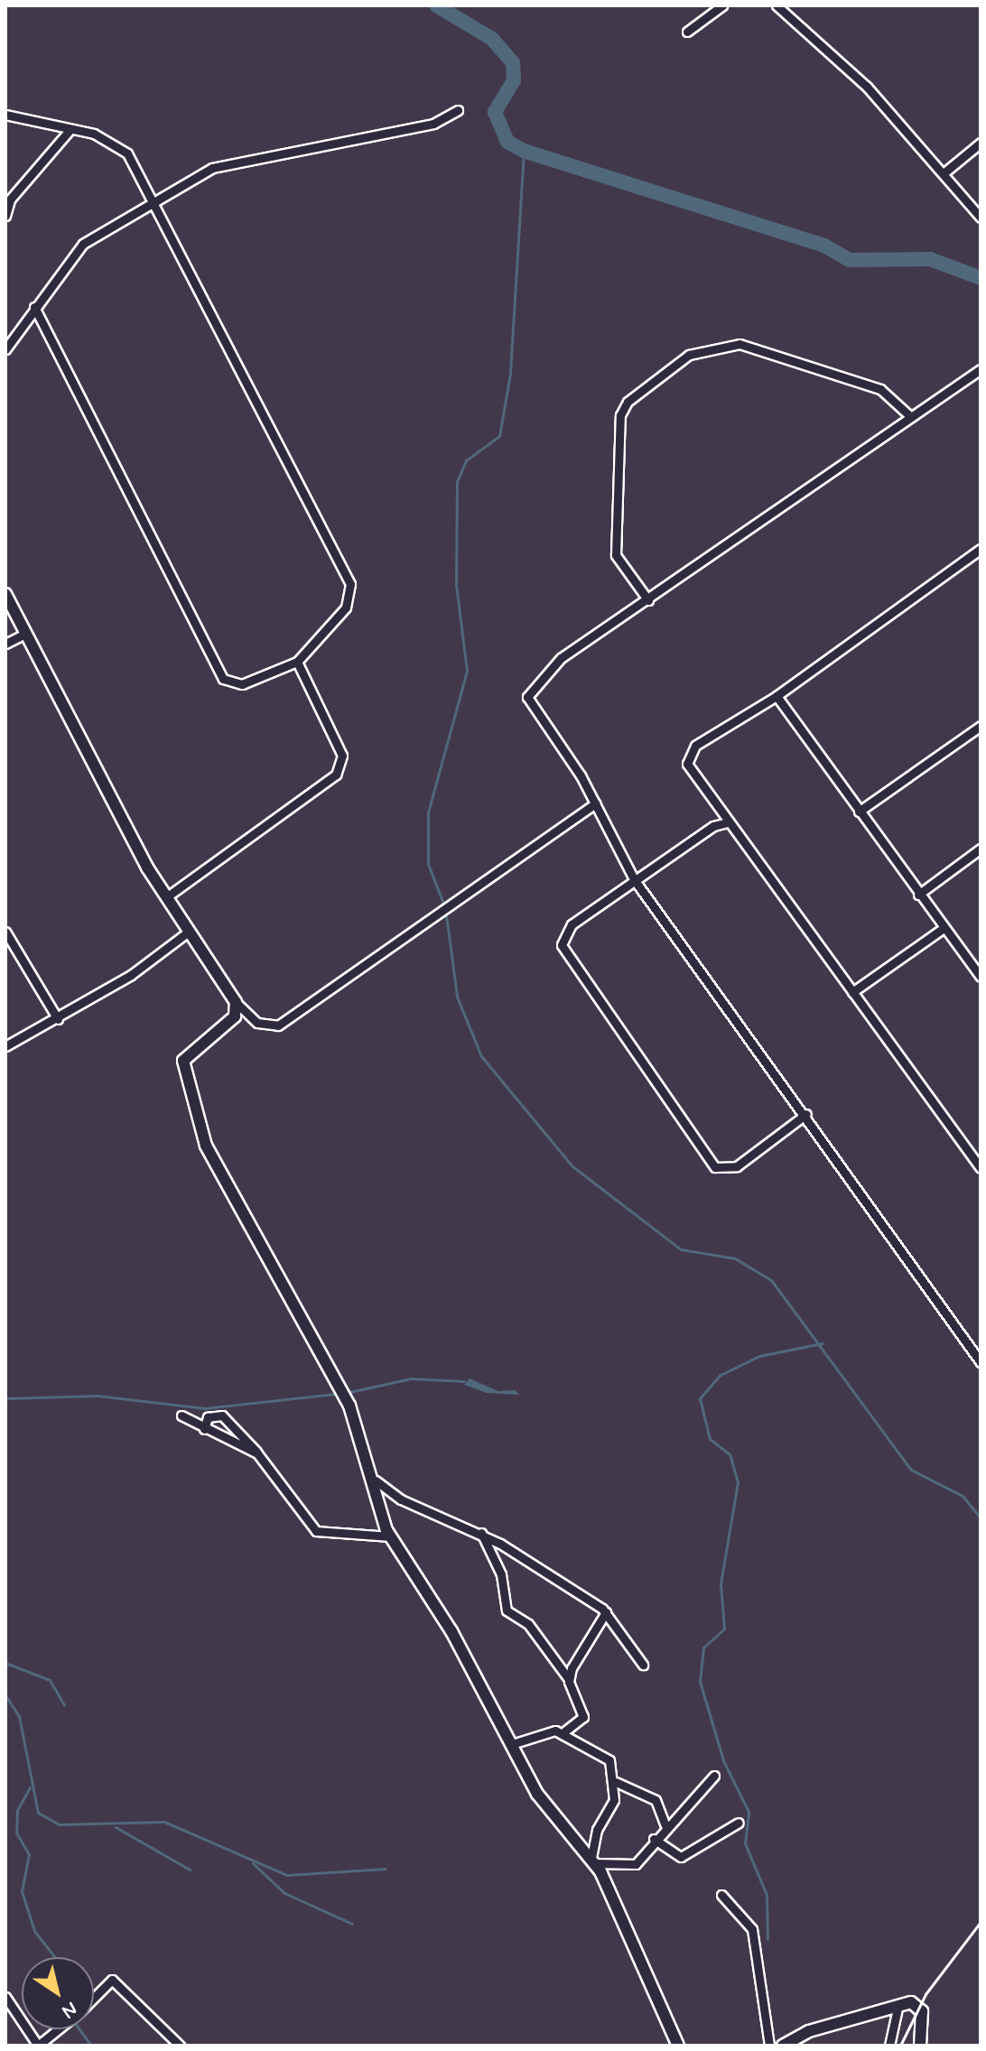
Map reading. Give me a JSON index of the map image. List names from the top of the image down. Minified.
{"north":"bottom right"}
